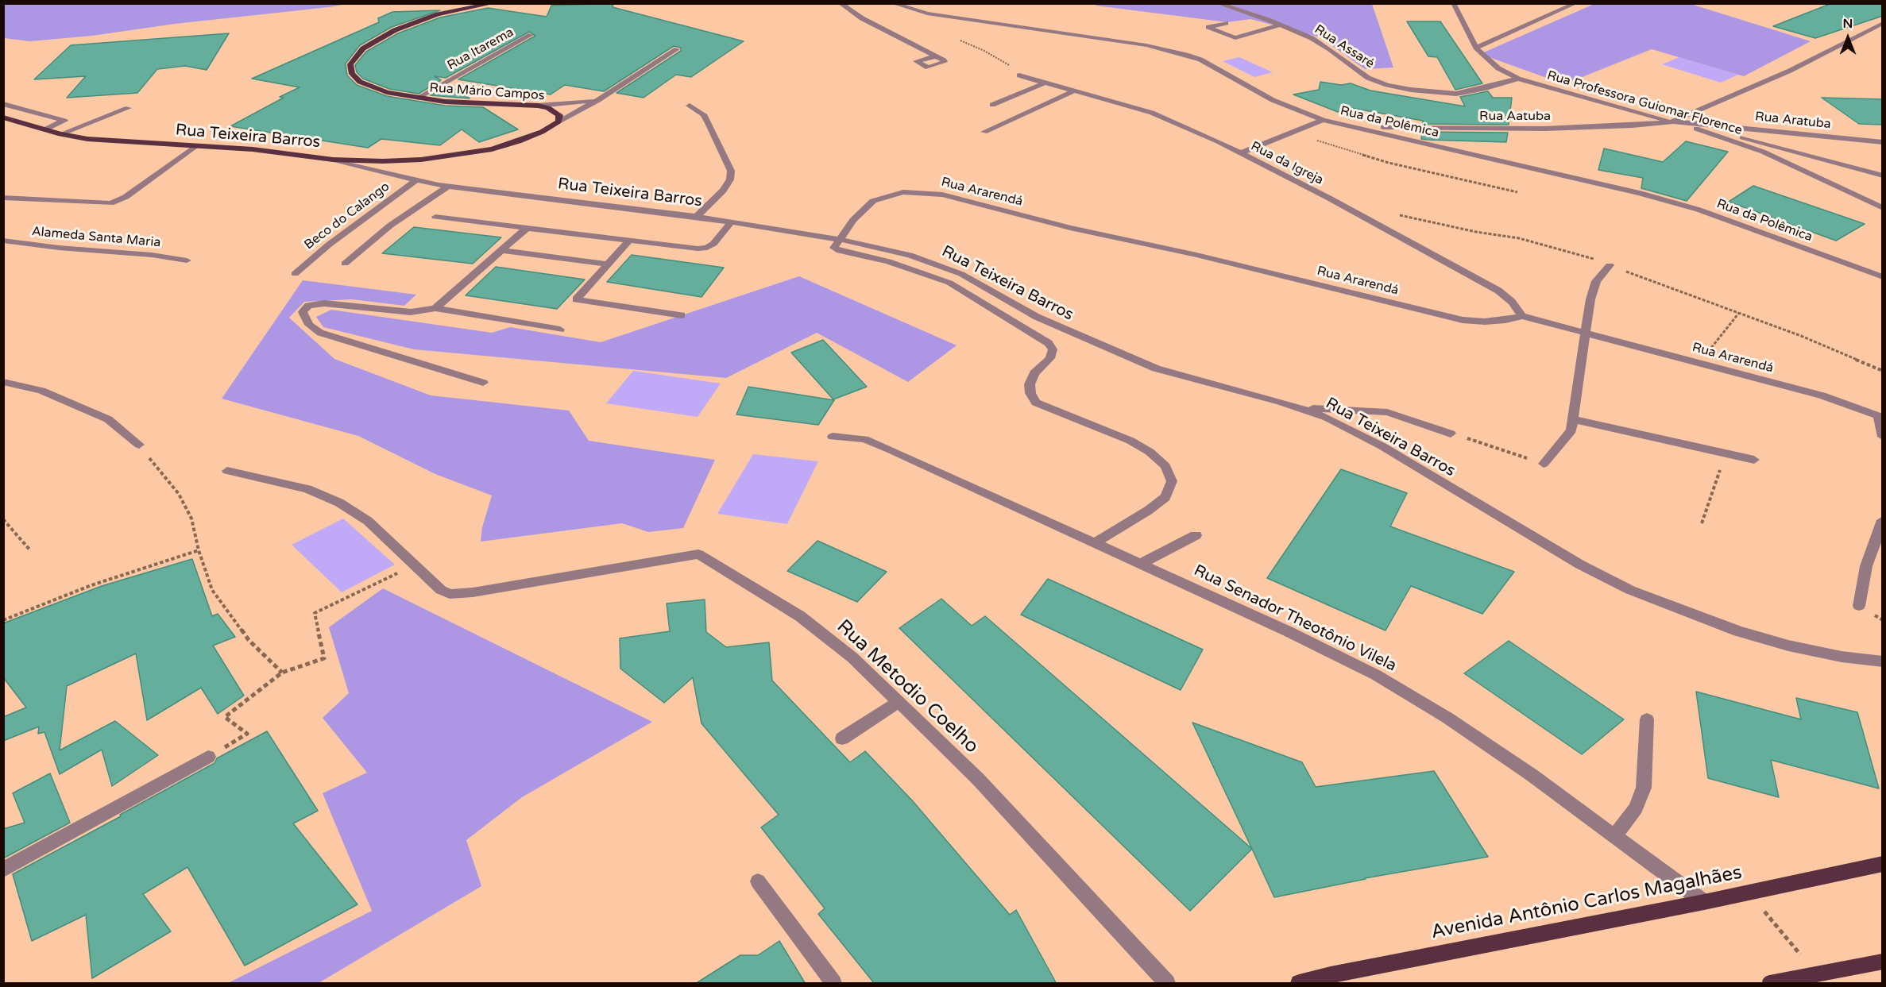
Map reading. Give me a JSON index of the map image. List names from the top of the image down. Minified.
{"streets":{"main road":["Rua Mário Campos","Rua Teixeira Barros","Avenida Antônio Carlos Magalhães"],"street":["Rua Assaré","Rua Itarema","Rua Professora Guiomar Florence","Rua Aatuba","Rua Aratuba","Rua da Polêmica","Rua da Igreja","Rua Ararendá","Beco do Calango","Alameda Santa Maria","Rua Senador Theotônio Vilela","Rua Metodio Coelho"]},"crossings":[["Rua Assaré","Rua Professora Guiomar Florence"],["Rua Itarema","Rua Mário Campos"],["Rua Professora Guiomar Florence","Rua Aatuba"],["Rua Professora Guiomar Florence","Rua Aratuba"],["Rua Aatuba","Rua Aratuba"],["Rua Aatuba","Rua da Polêmica"],["Rua Teixeira Barros","Rua Ararendá"],["Rua Teixeira Barros","Beco do Calango"],["Rua da Igreja","Rua Ararendá"],["Rua Senador Theotônio Vilela","Avenida Antônio Carlos Magalhães"]],"north":"top"}
